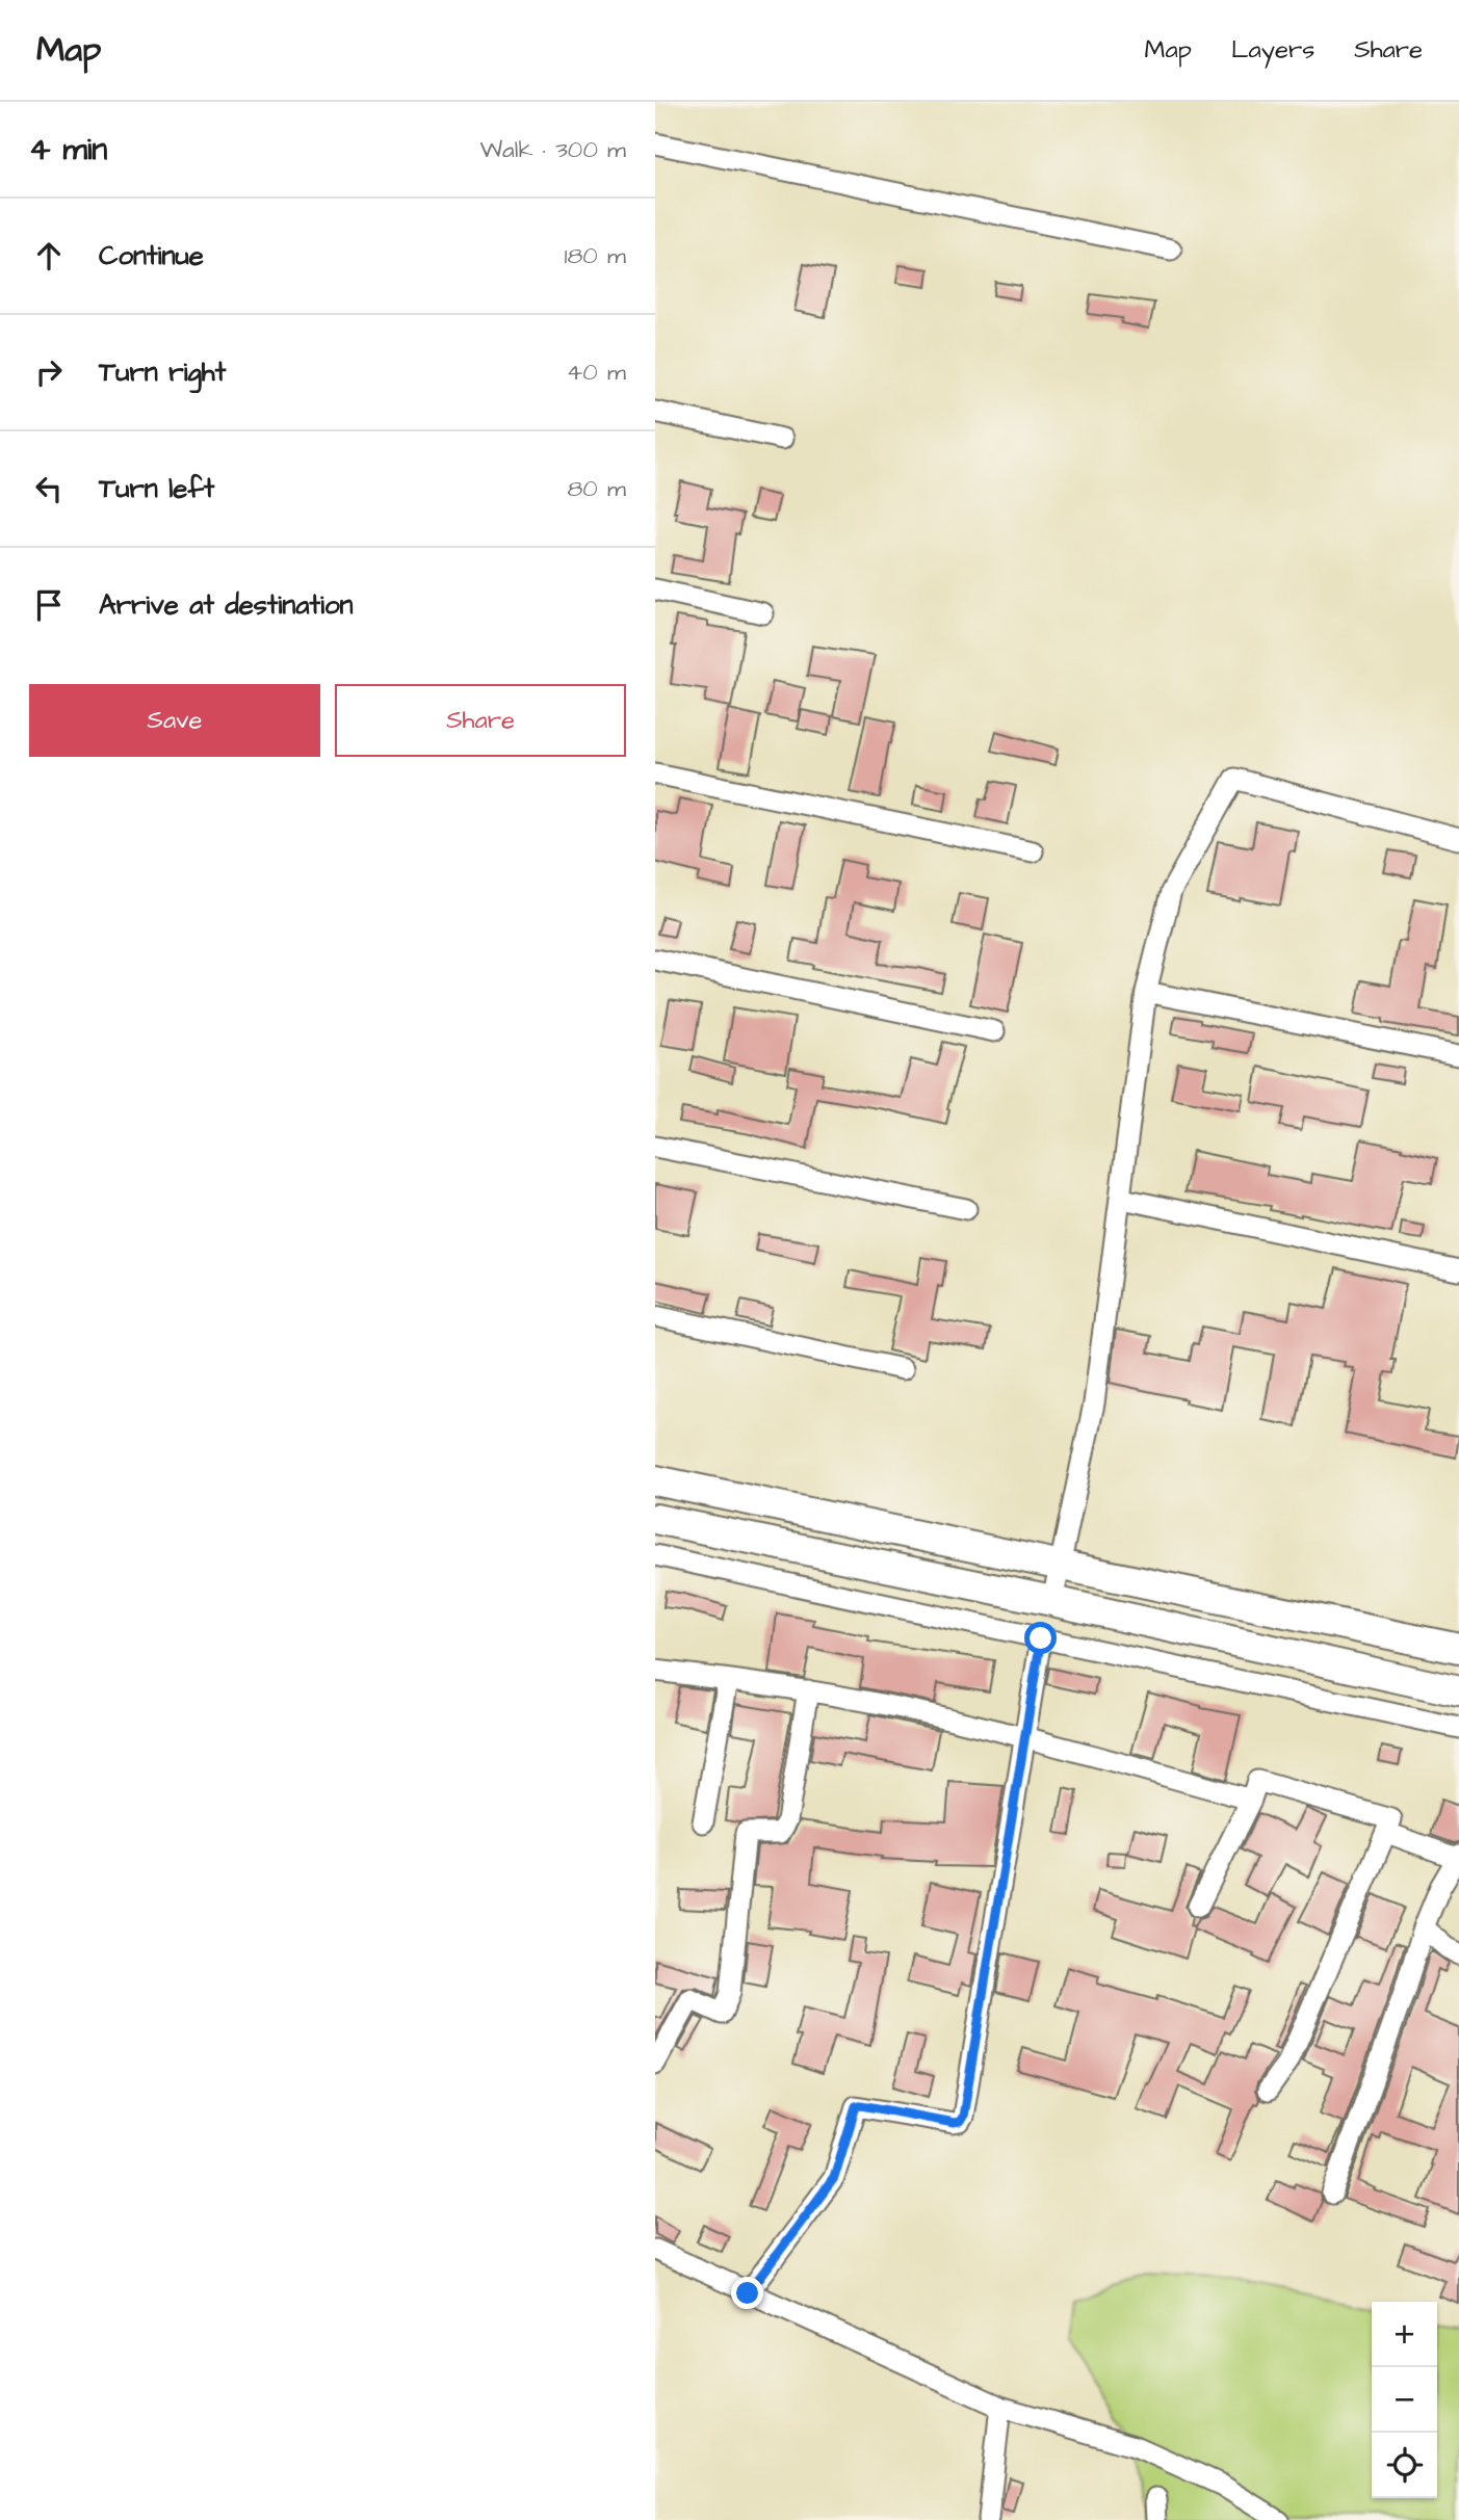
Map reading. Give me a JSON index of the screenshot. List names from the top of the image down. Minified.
{"page":{"header":"Map","nav":["Map","Layers","Share"],"heading":["4 min","Walk · 300 m"],"list":[["Continue","180 m"],["Turn right","40 m"],["Turn left","80 m"],"Arrive at destination"],"buttons":["Save","Share"],"map_buttons":["+","−"]}}
